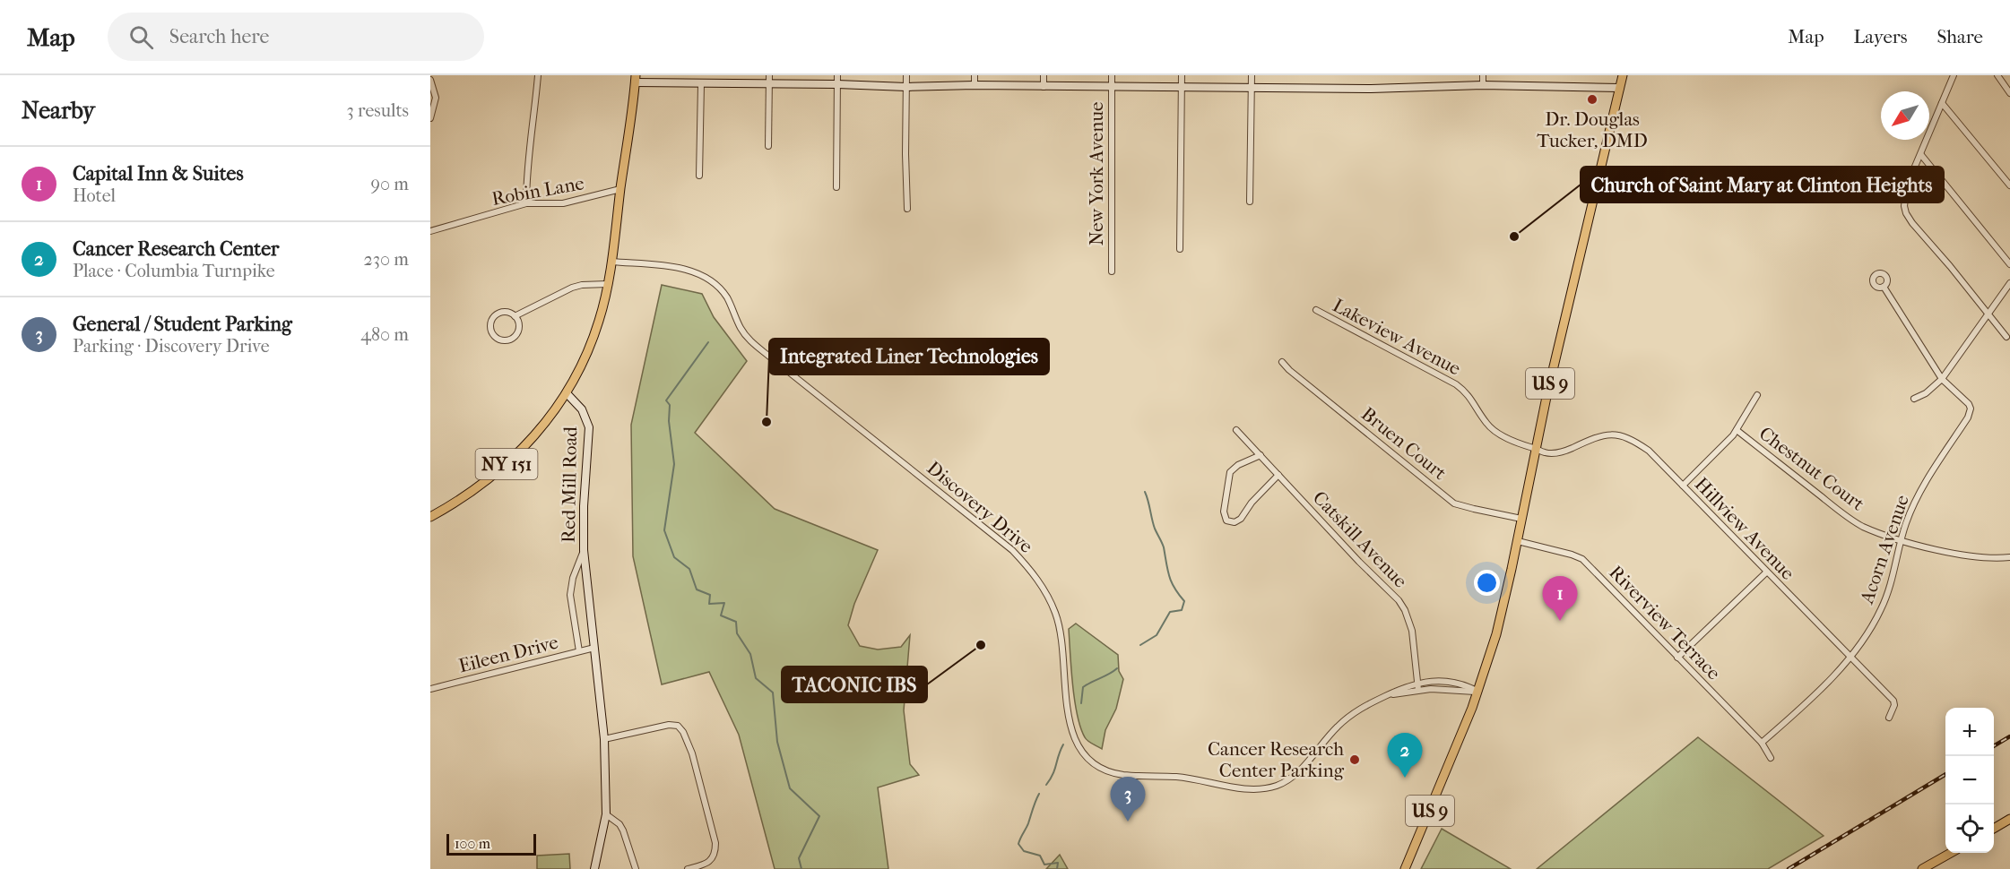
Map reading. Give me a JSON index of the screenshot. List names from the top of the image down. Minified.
{"streets":{"main road":["US 9","NY 151"],"street":["New York Avenue","Robin Lane","Lakeview Avenue","Bruen Court","Chestnut Court","Red Mill Road","Discovery Drive","Hillview Avenue","Catskill Avenue","Acorn Avenue","Riverview Terrace","Eileen Drive"]},"crossings":[["Robin Lane","NY 151"],["Lakeview Avenue","US 9"],["Lakeview Avenue","Hillview Avenue"],["US 9","Bruen Court"],["US 9","Discovery Drive"],["US 9","Hillview Avenue"],["US 9","Riverview Terrace"],["NY 151","Red Mill Road"],["NY 151","Discovery Drive"],["Chestnut Court","Acorn Avenue"],["Red Mill Road","Eileen Drive"],["Discovery Drive","Catskill Avenue"],["Hillview Avenue","Acorn Avenue"],["Acorn Avenue","Riverview Terrace"]],"places":["Dr. Douglas Tucker, DMD","Church of Saint Mary at Clinton Heights","Integrated Liner Technologies","TACONIC IBS","Cancer Research Center Parking"],"scale_bar":"100 m","north":"bottom left","page":{"header":"Map","search":"Search here","nav":["Map","Layers","Share"],"heading":["Nearby","3 results"],"list":[{"mark":"1","name":"Capital Inn & Suites","note":"Hotel","value":"90 m"},{"mark":"2","name":"Cancer Research Center","note":"Place · Columbia Turnpike","value":"230 m"},{"mark":"3","name":"General / Student Parking","note":"Parking · Discovery Drive","value":"480 m"}],"pins":["1","2","3"],"map_buttons":["+","−"],"scale":"100 m"}}
